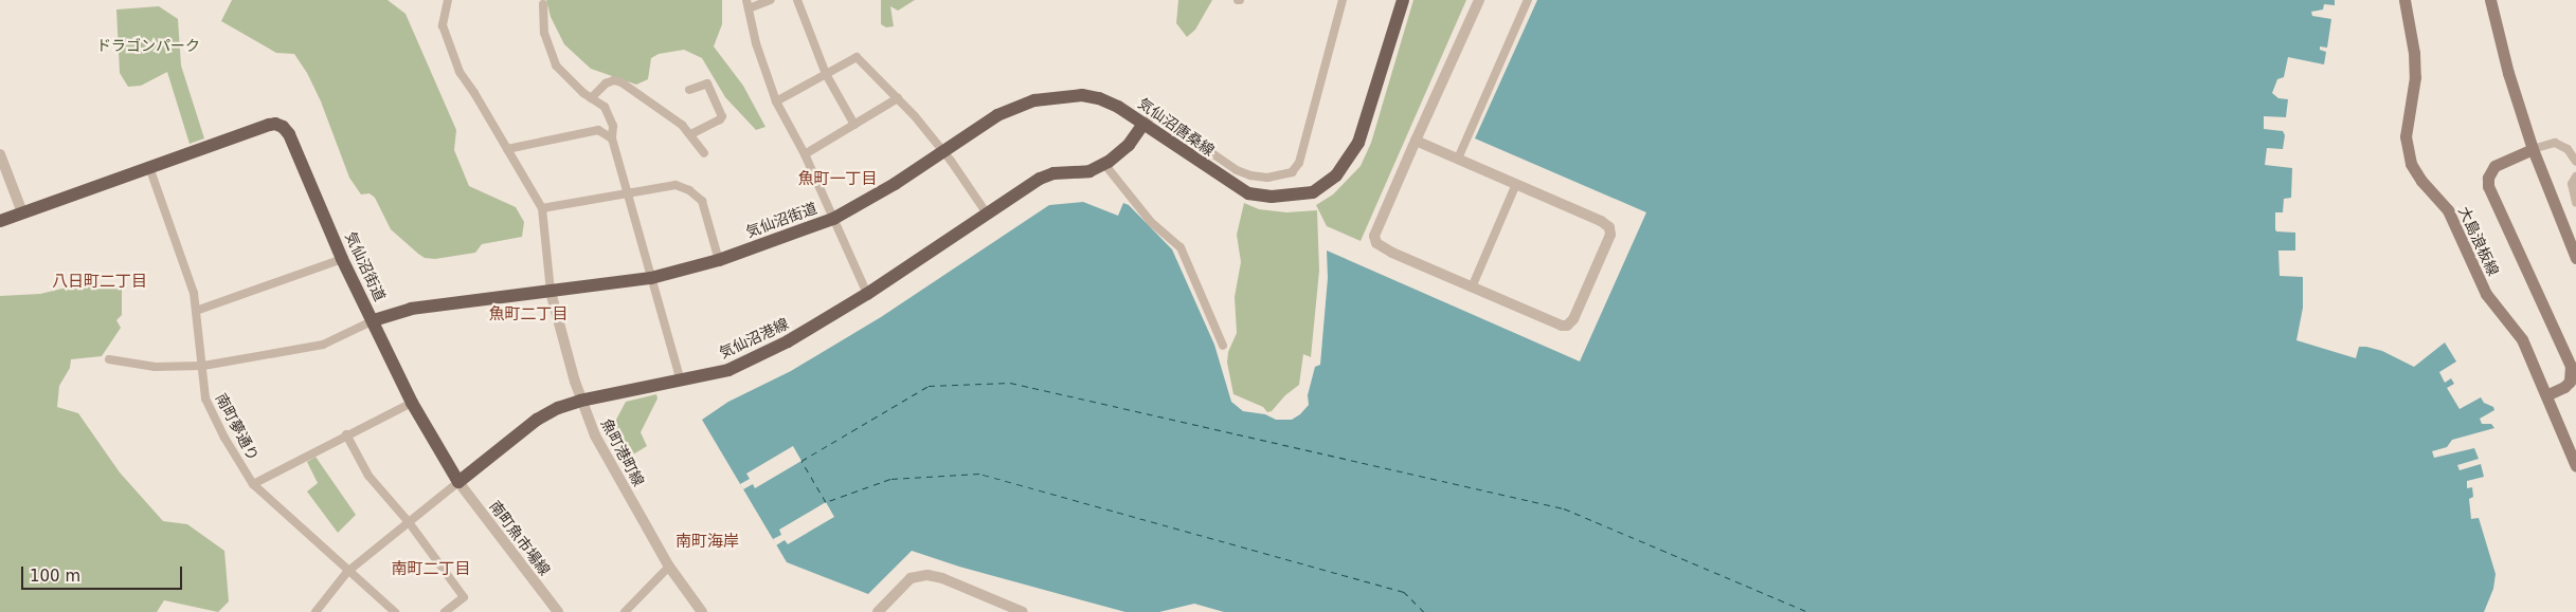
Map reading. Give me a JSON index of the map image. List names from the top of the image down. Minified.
{"streets":{"main road":["気仙沼唐桑線","気仙沼街道","大島浪板線","気仙沼港線"],"street":["南町夢通り","魚町港町線","南町魚市場線"]},"crossings":[["気仙沼唐桑線","気仙沼街道"],["気仙沼唐桑線","気仙沼港線"],["気仙沼街道","南町夢通り"],["気仙沼街道","魚町港町線"],["気仙沼港線","魚町港町線"],["気仙沼港線","南町魚市場線"]],"districts":["魚町一丁目","八日町二丁目","魚町二丁目","南町海岸","南町二丁目"],"parks":["ドラゴンパーク"],"scale_bar":"100 m"}
